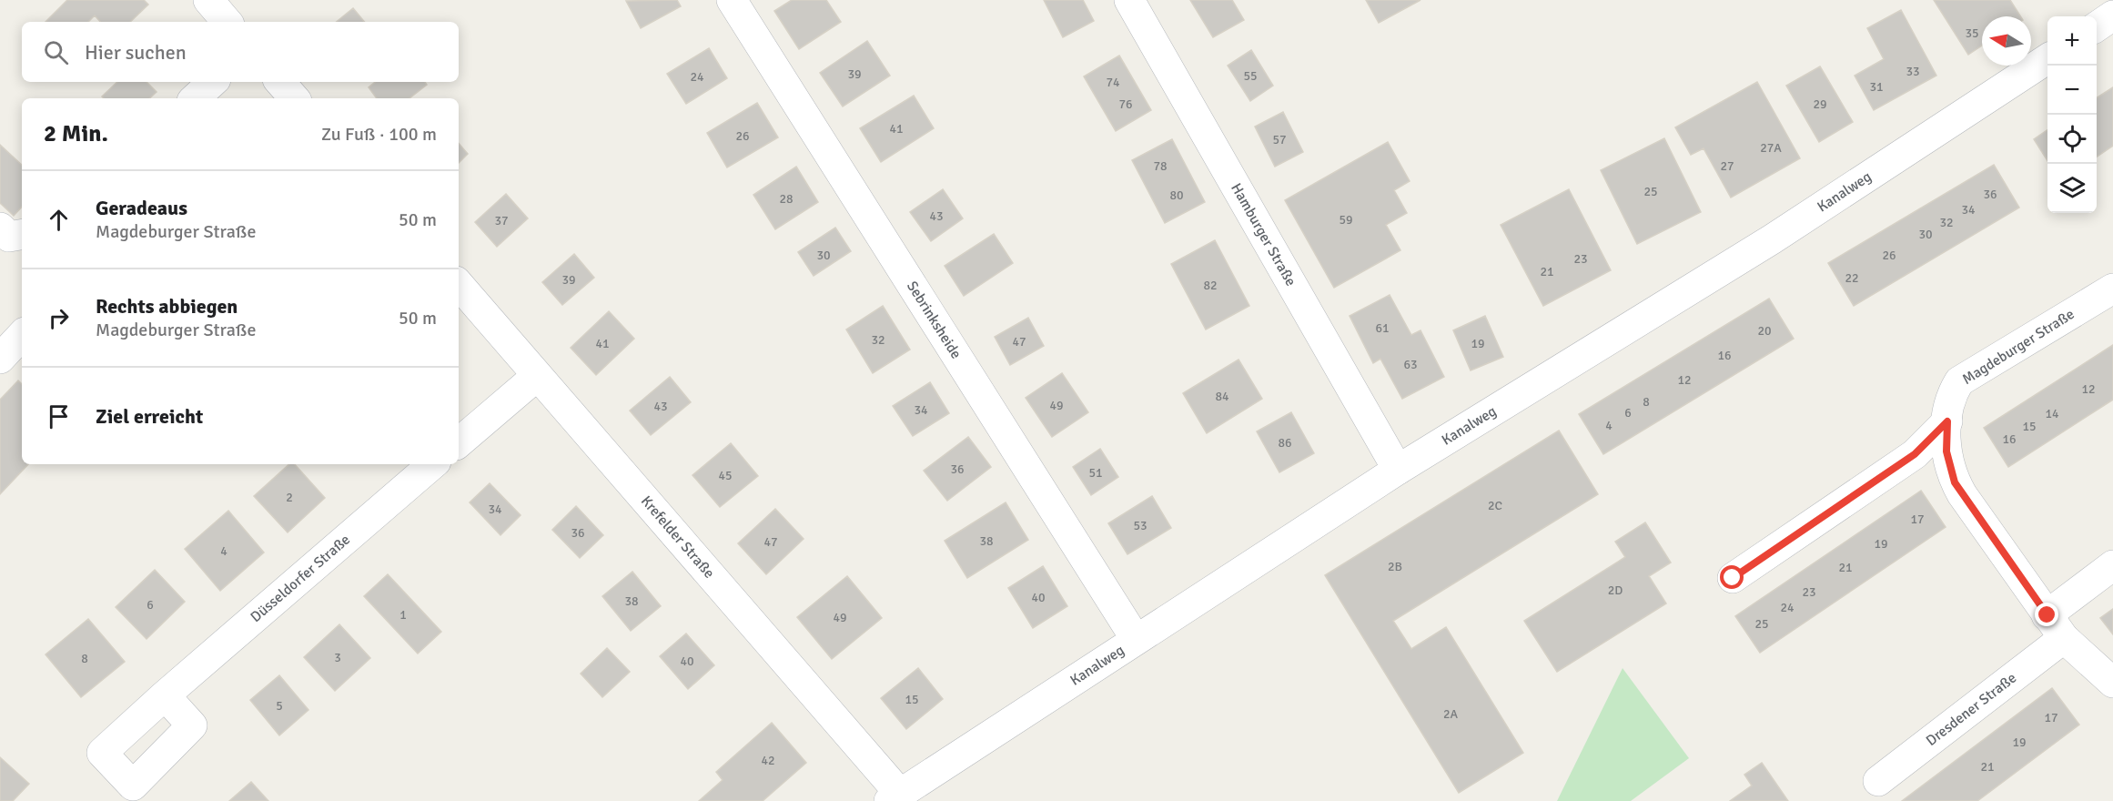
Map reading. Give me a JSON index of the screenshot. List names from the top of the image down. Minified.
{"streets":{"street":["Kanalweg","Hamburger Straße","Sebrinksheide","Magdeburger Straße","Krefelder Straße","Düsseldorfer Straße","Dresdener Straße"]},"crossings":[["Kanalweg","Hamburger Straße"],["Kanalweg","Sebrinksheide"],["Kanalweg","Krefelder Straße"],["Magdeburger Straße","Dresdener Straße"]],"house_numbers":["35","33","39","55","24","74","31","76","29","41","26","57","27A","78","27","25","36","80","28","34","43","59","37","32","30","30","26","23","21","22","39","82","61","20","32","47","41","19","16","63","12","12","84","8","49","43","34","6","14","4","15","16","86","36","51","45","2","2C","34","17","53","36","38","47","19","4","2B","21","2D","23","40","38","6","24","1","49","25","3","8","40","15","5","2A","17","19","42","21"],"north":"left","page":{"map_buttons":["+","−"],"search":"Hier suchen","heading":["2 Min.","Zu Fuß · 100 m"],"list":[["Geradeaus","Magdeburger Straße","50 m"],["Rechts abbiegen","Magdeburger Straße","50 m"],"Ziel erreicht"]}}
